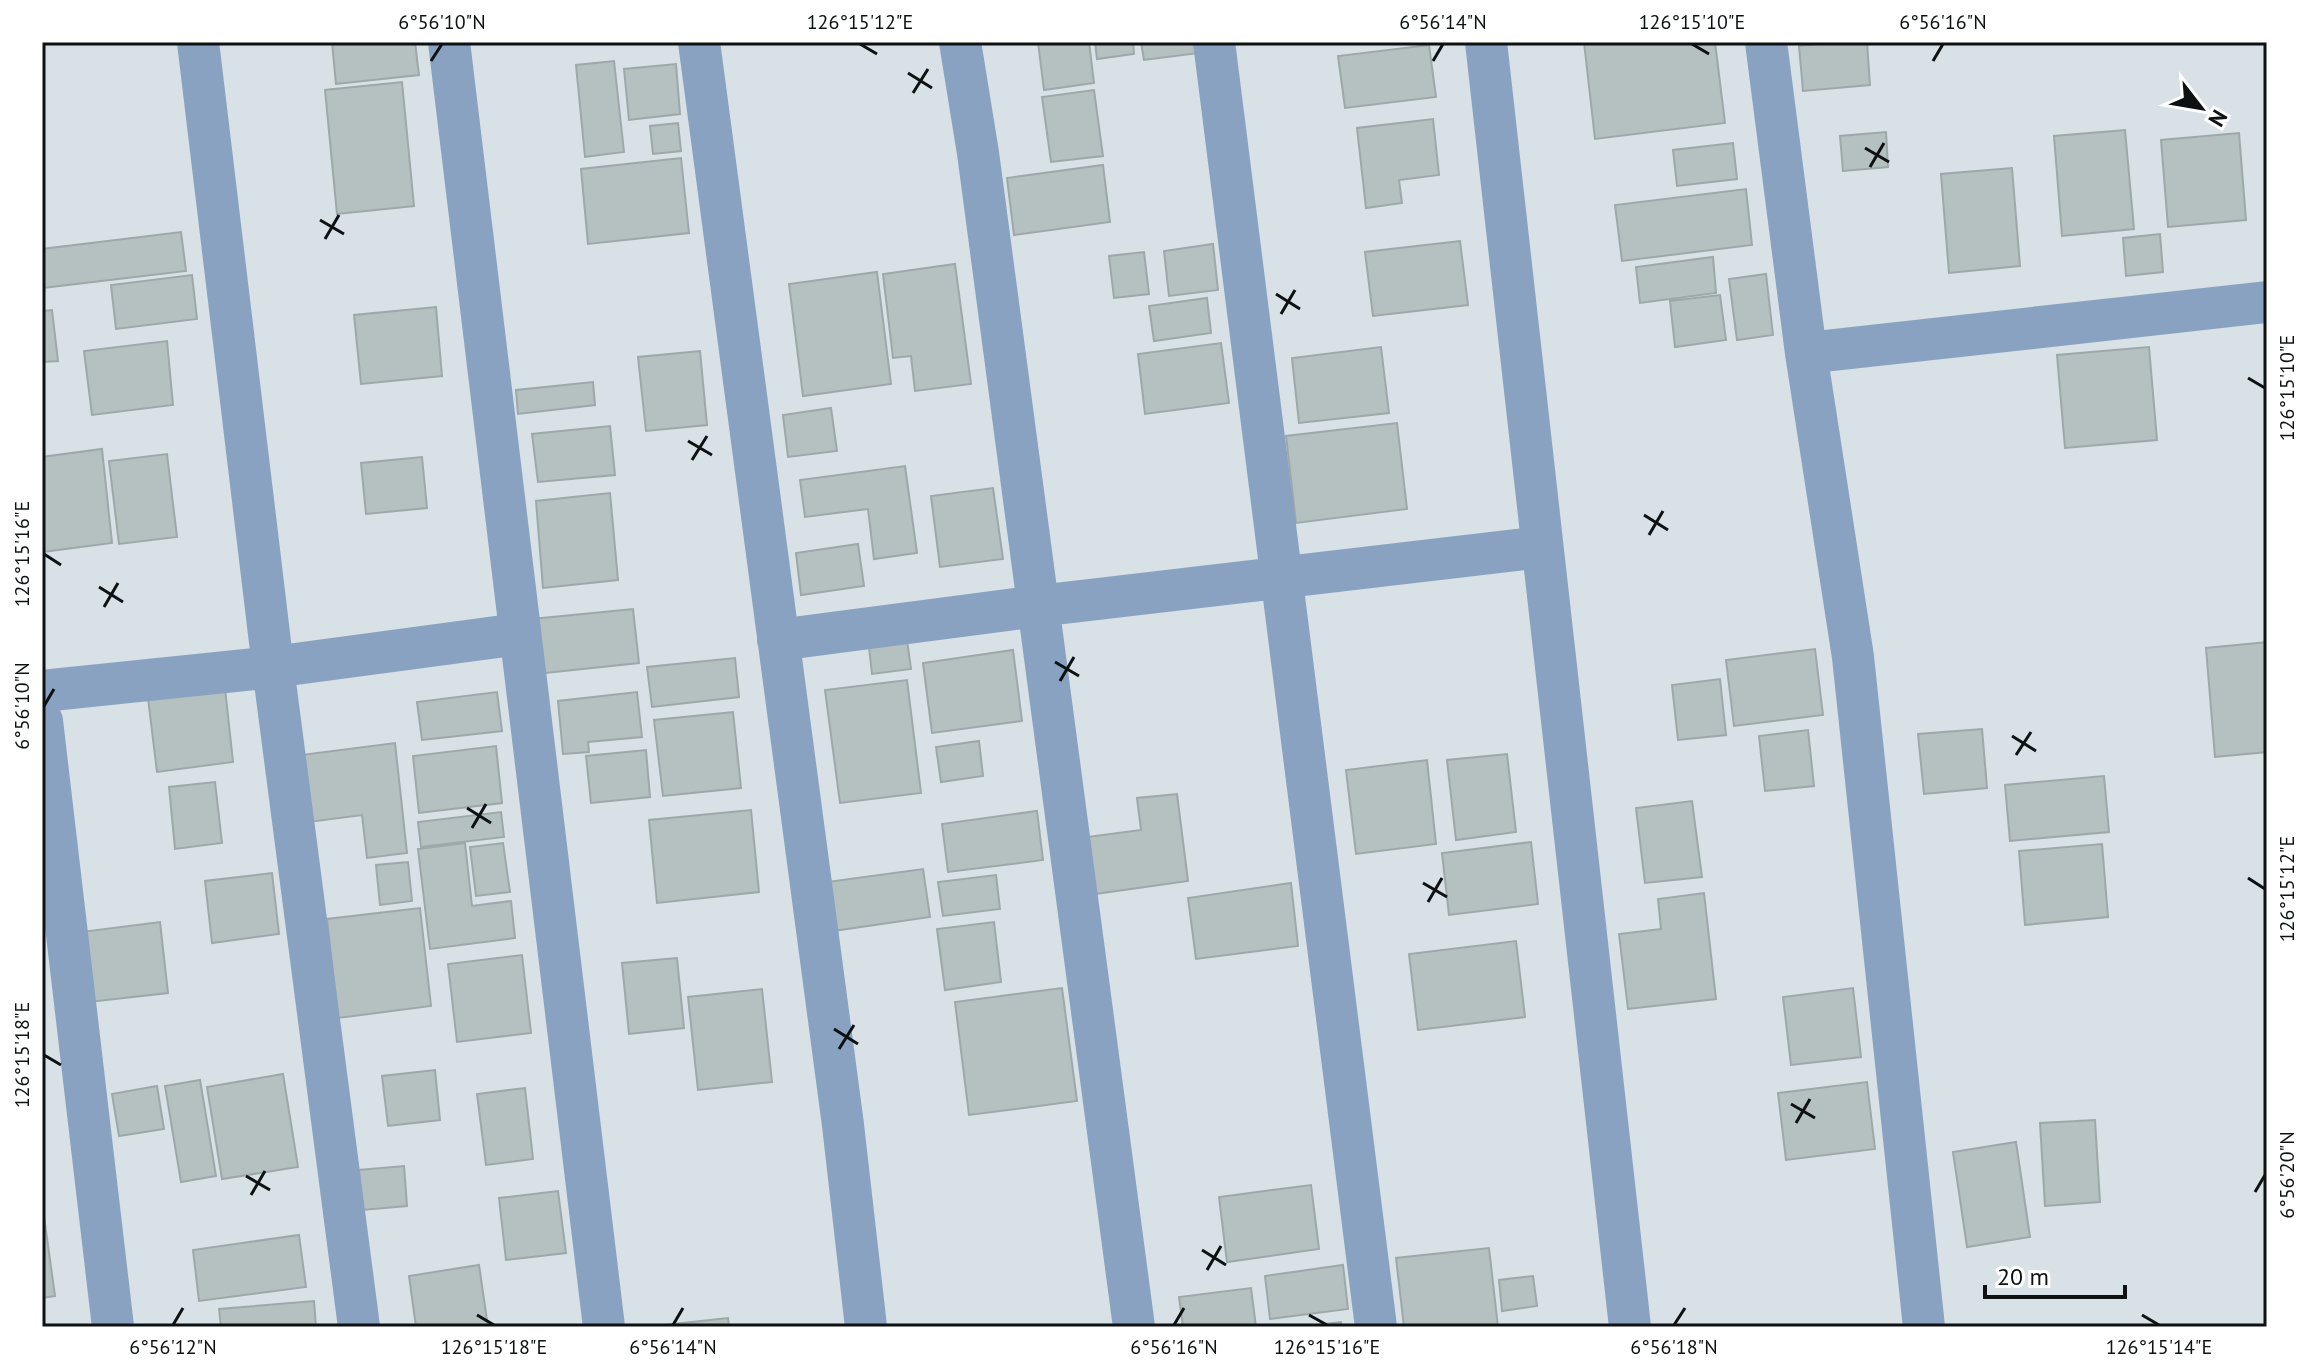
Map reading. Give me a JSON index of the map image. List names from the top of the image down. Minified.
{"scale_bar":"20 m","north":"bottom right","coordinates":["6°56'10\"N","126°15'12\"E","6°56'14\"N","126°15'10\"E","6°56'16\"N","126°15'16\"E","126°15'18\"E","6°56'20\"N","6°56'12\"N","6°56'18\"N","126°15'14\"E"]}
